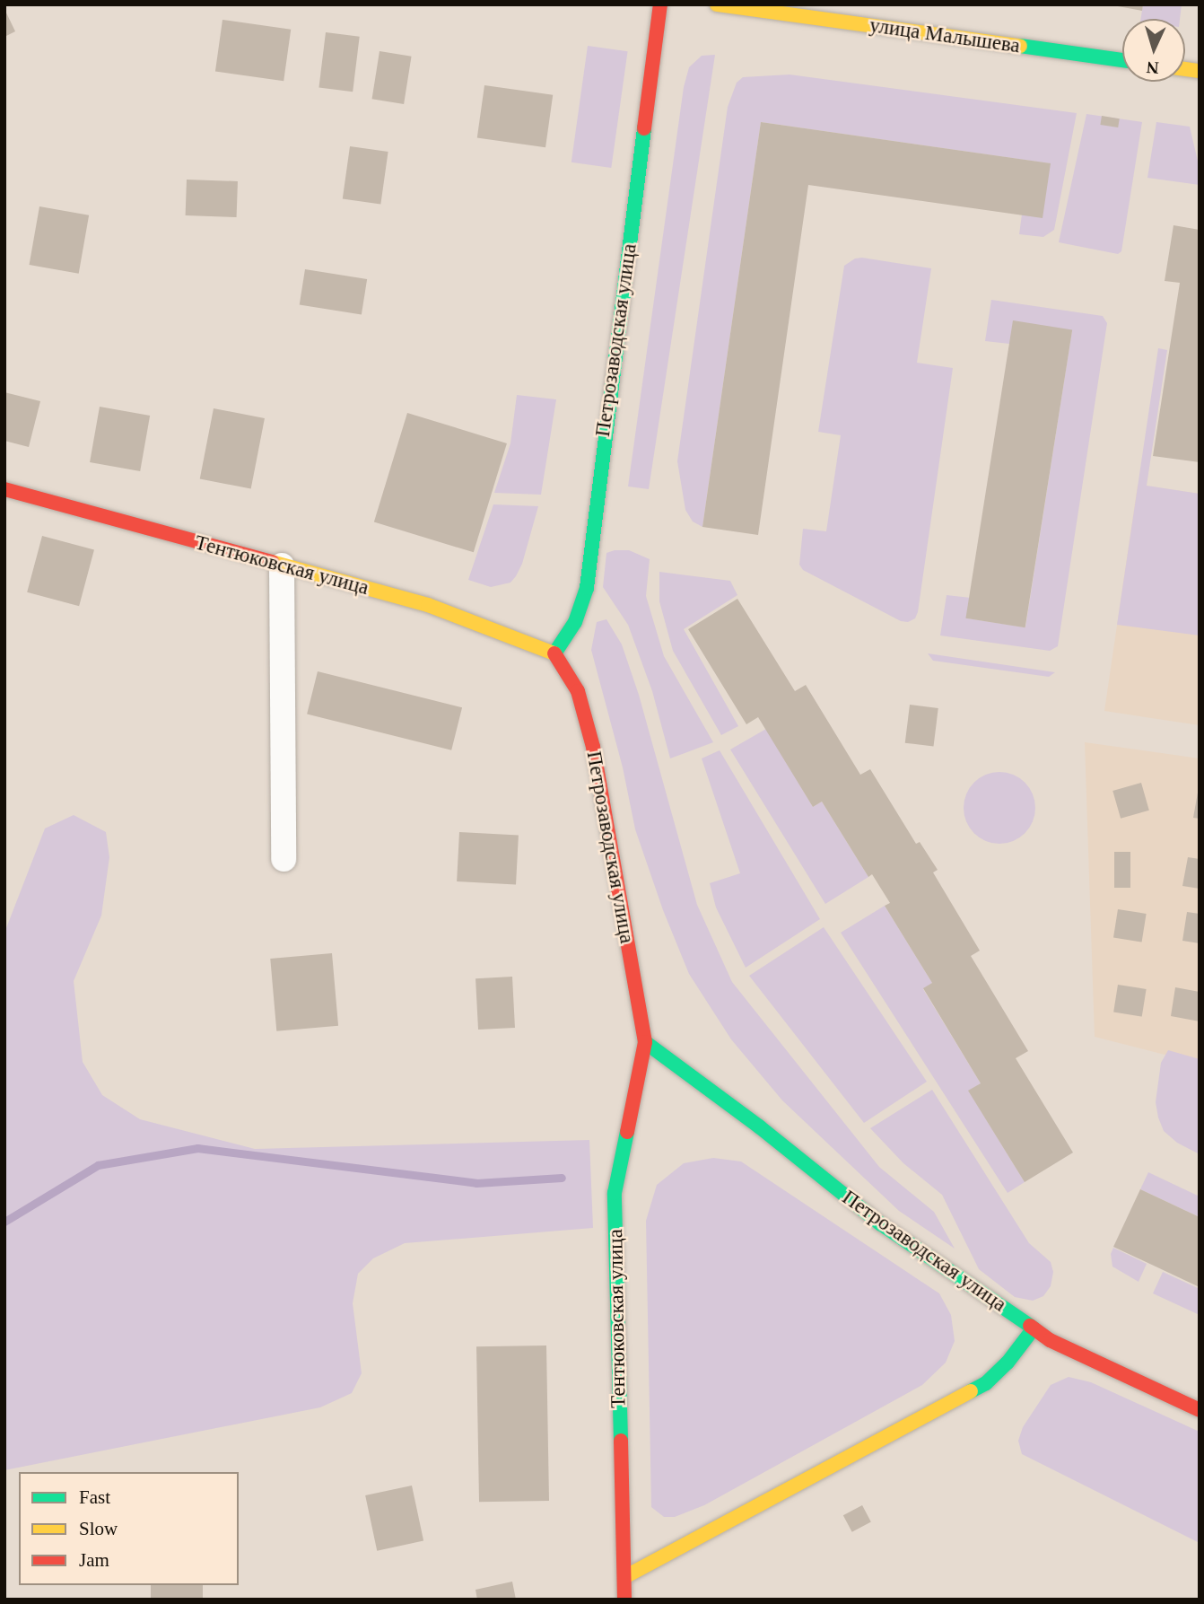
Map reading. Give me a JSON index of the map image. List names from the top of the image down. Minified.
{"streets":{"street":["улица Малышева","Петрозаводская улица","Тентюковская улица"]},"crossings":[["Петрозаводская улица","Тентюковская улица"]],"legend":["Fast","Slow","Jam"],"north":"bottom"}
